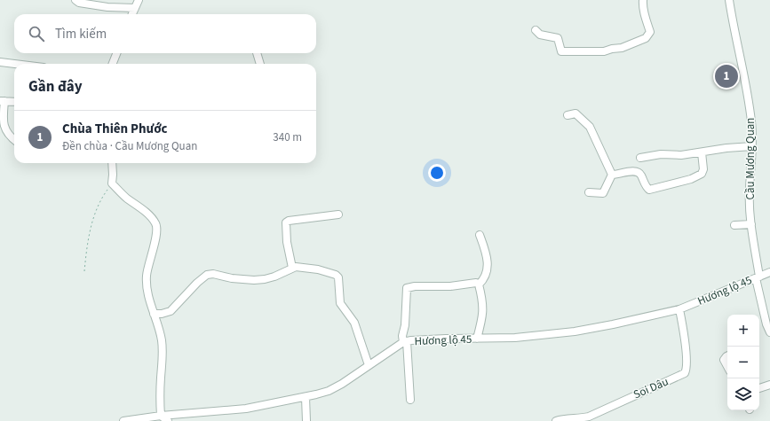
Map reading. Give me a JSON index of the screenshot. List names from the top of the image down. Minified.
{"streets":{"street":["Cầu Mương Quan","Hương lộ 45","Soi Dâu"]},"crossings":[["Cầu Mương Quan","Hương lộ 45"],["Hương lộ 45","Soi Dâu"]],"page":{"search":"Tìm kiếm","pins":"1","heading":"Gần đây","list":[{"mark":"1","name":"Chùa Thiên Phước","note":"Đền chùa · Cầu Mương Quan","value":"340 m"}],"map_buttons":["+","−"]}}
